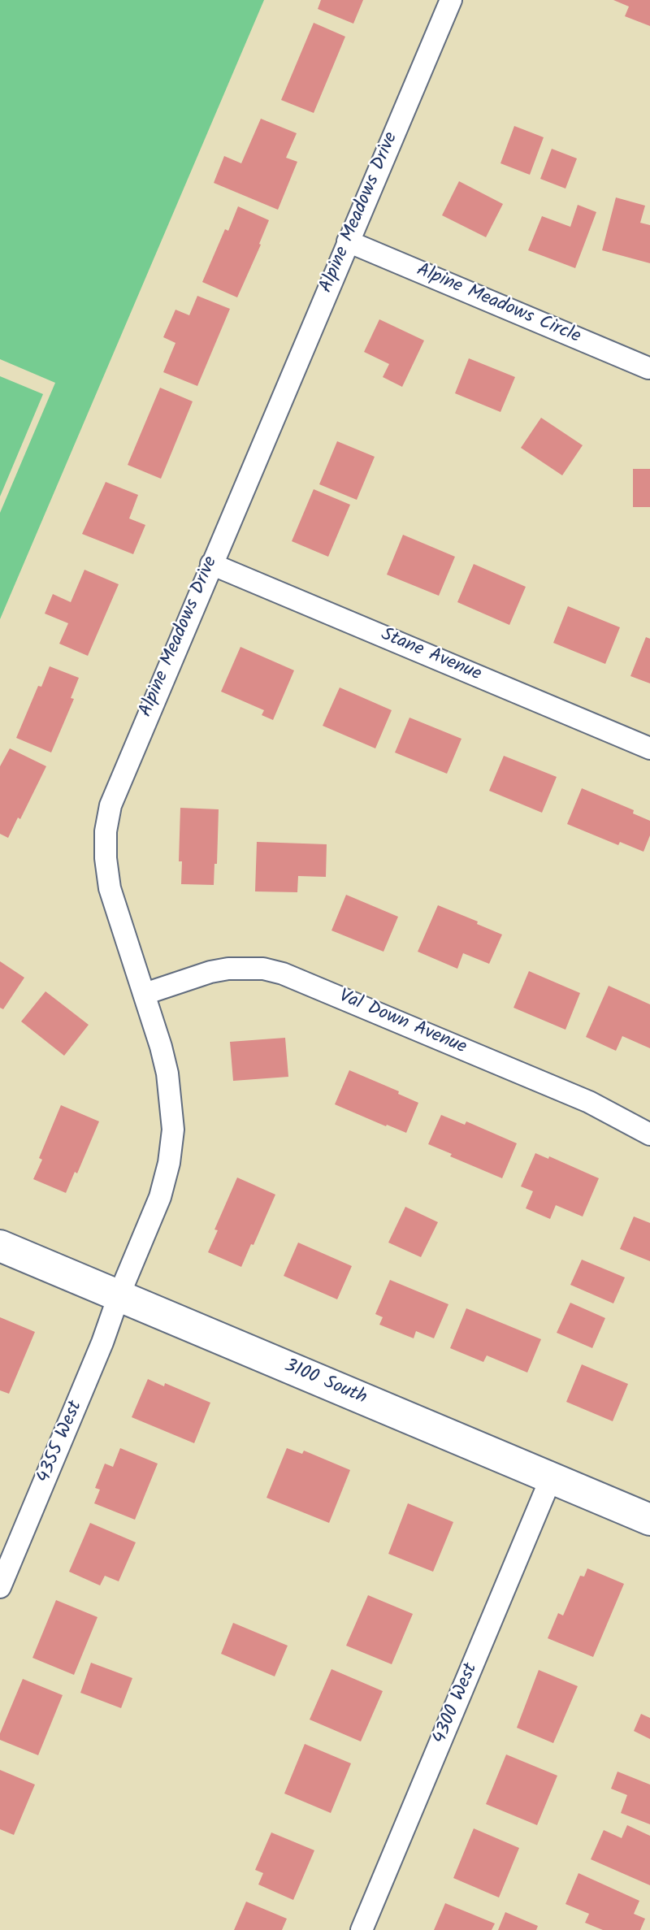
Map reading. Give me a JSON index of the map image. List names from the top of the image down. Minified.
{"streets":{"main road":["3100 South"],"street":["Alpine Meadows Drive","Alpine Meadows Circle","Stane Avenue","Val Down Avenue","4355 West","4300 West"]},"crossings":[["Alpine Meadows Drive","Alpine Meadows Circle"],["Alpine Meadows Drive","Stane Avenue"],["Alpine Meadows Drive","Val Down Avenue"],["Alpine Meadows Drive","3100 South"],["Alpine Meadows Drive","4355 West"],["3100 South","4355 West"],["3100 South","4300 West"]]}
